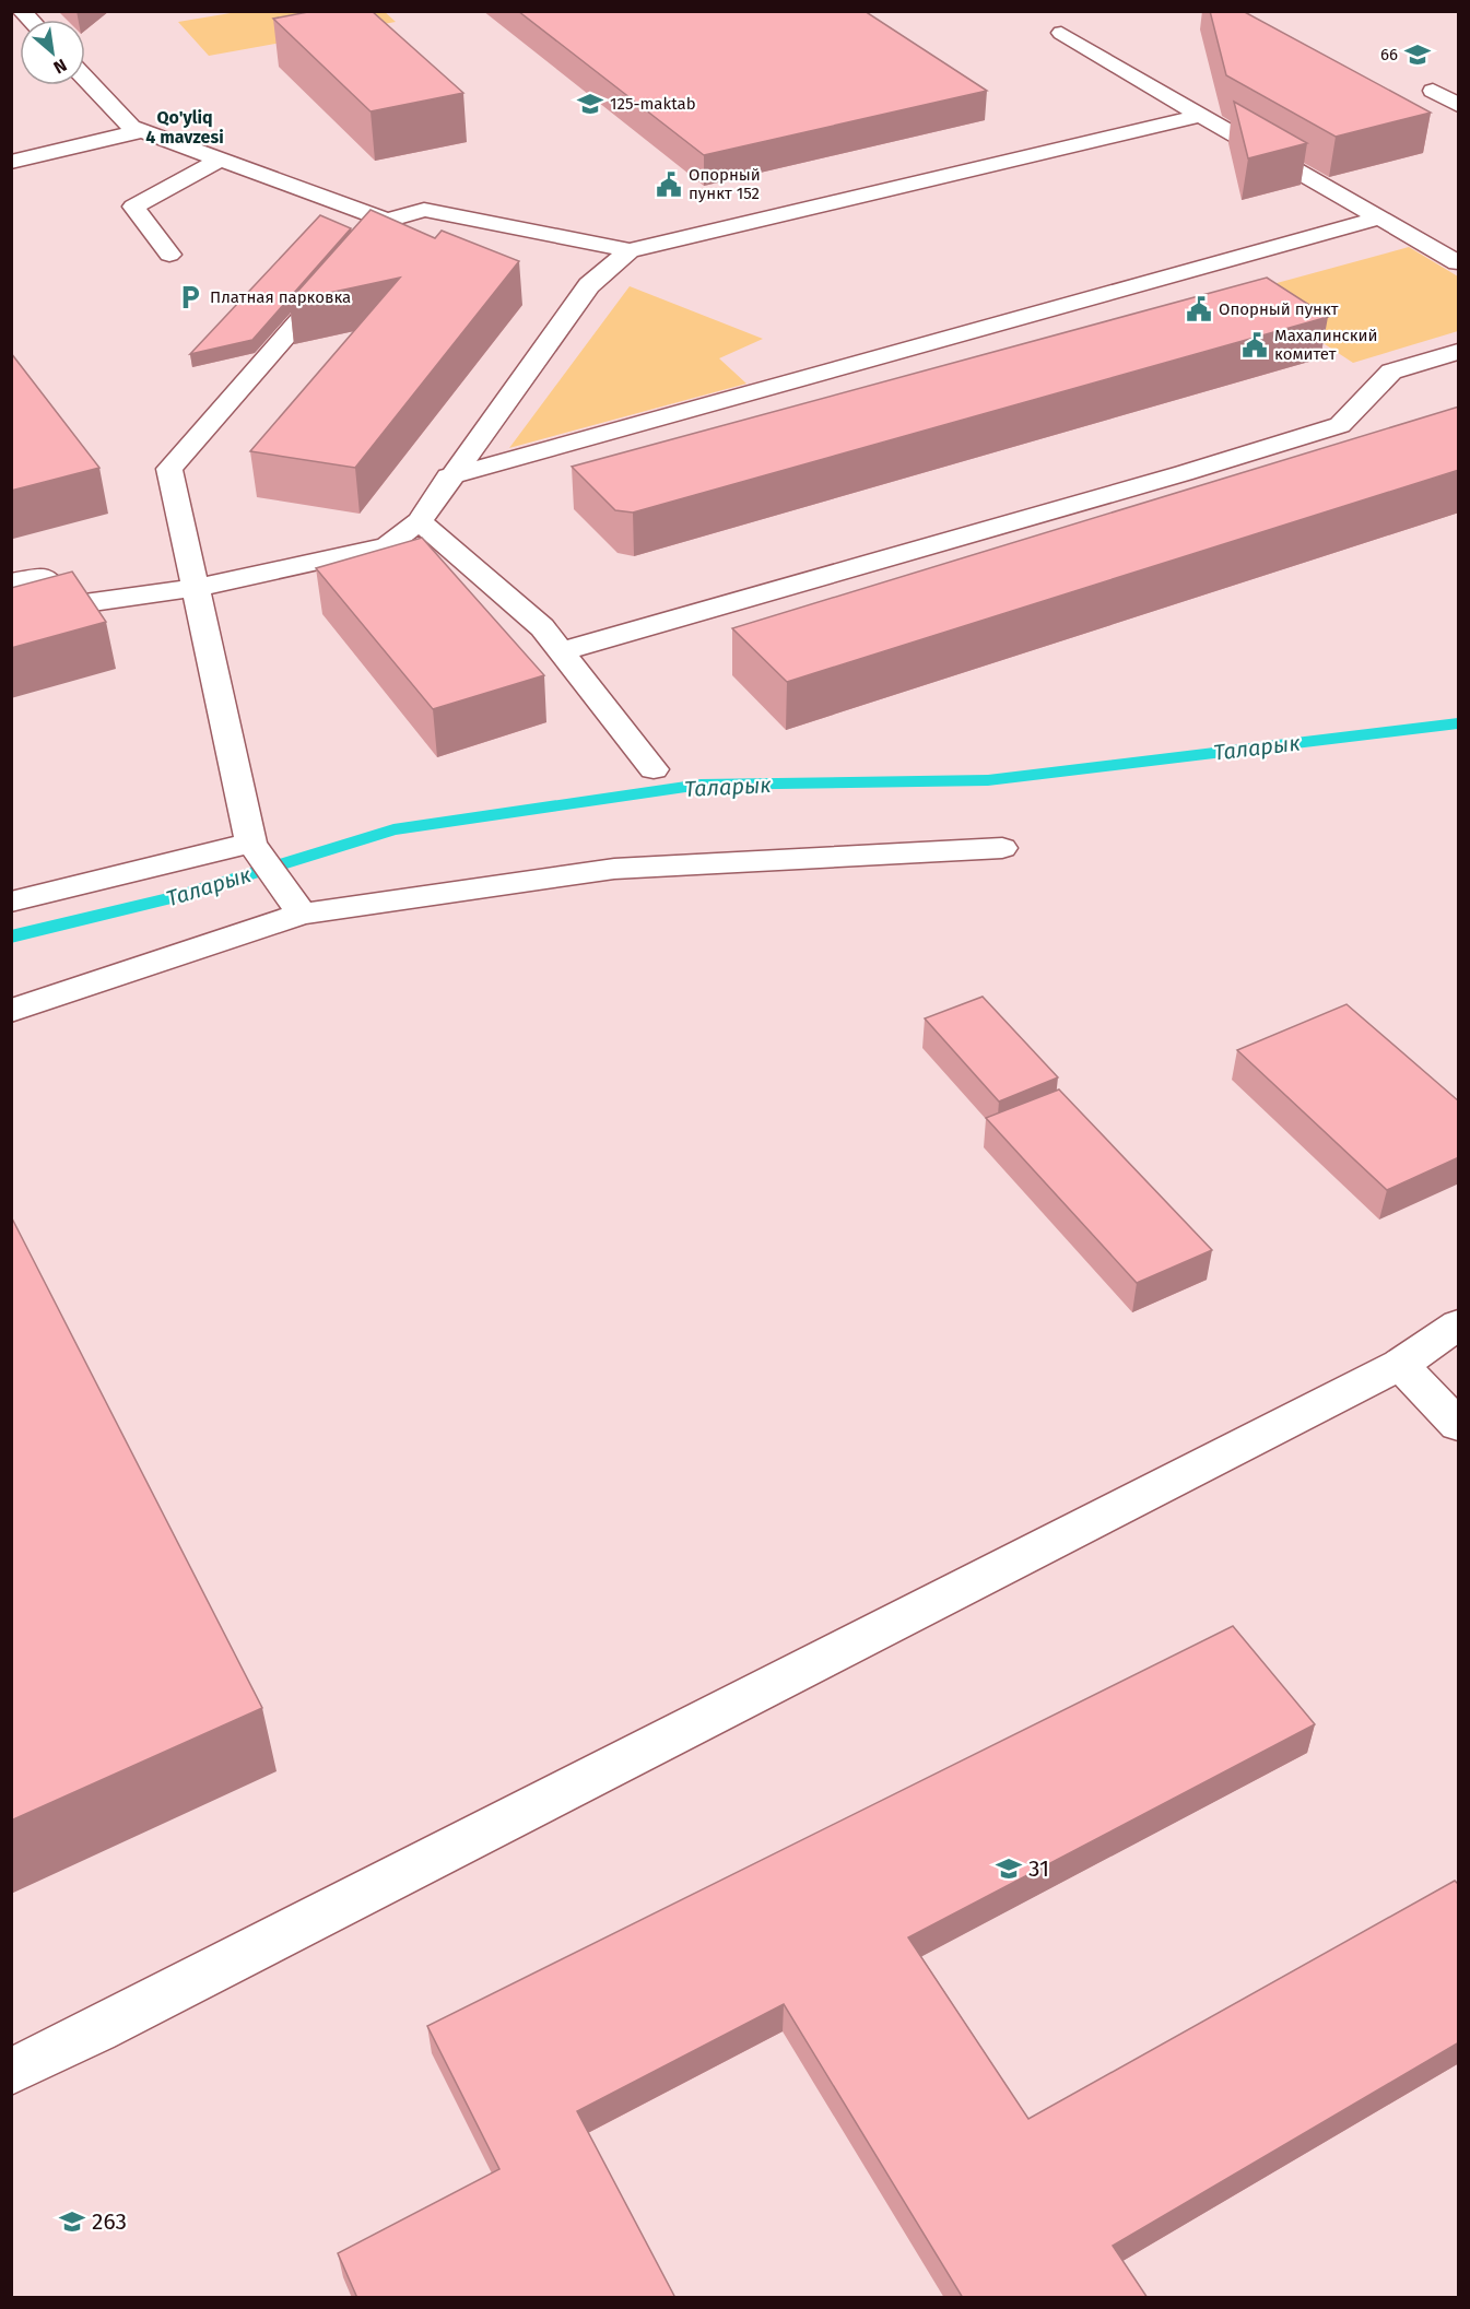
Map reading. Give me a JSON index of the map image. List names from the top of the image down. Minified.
{"districts":["Qo'yliq 4 mavzesi"],"water":["Таларык"],"places":{"school or university":["66","125-maktab","31","263"],"public building":["Опорный пункт 152","Опорный пункт","Махалинский комитет"],"parking":["Платная парковка"]},"north":"bottom right"}
